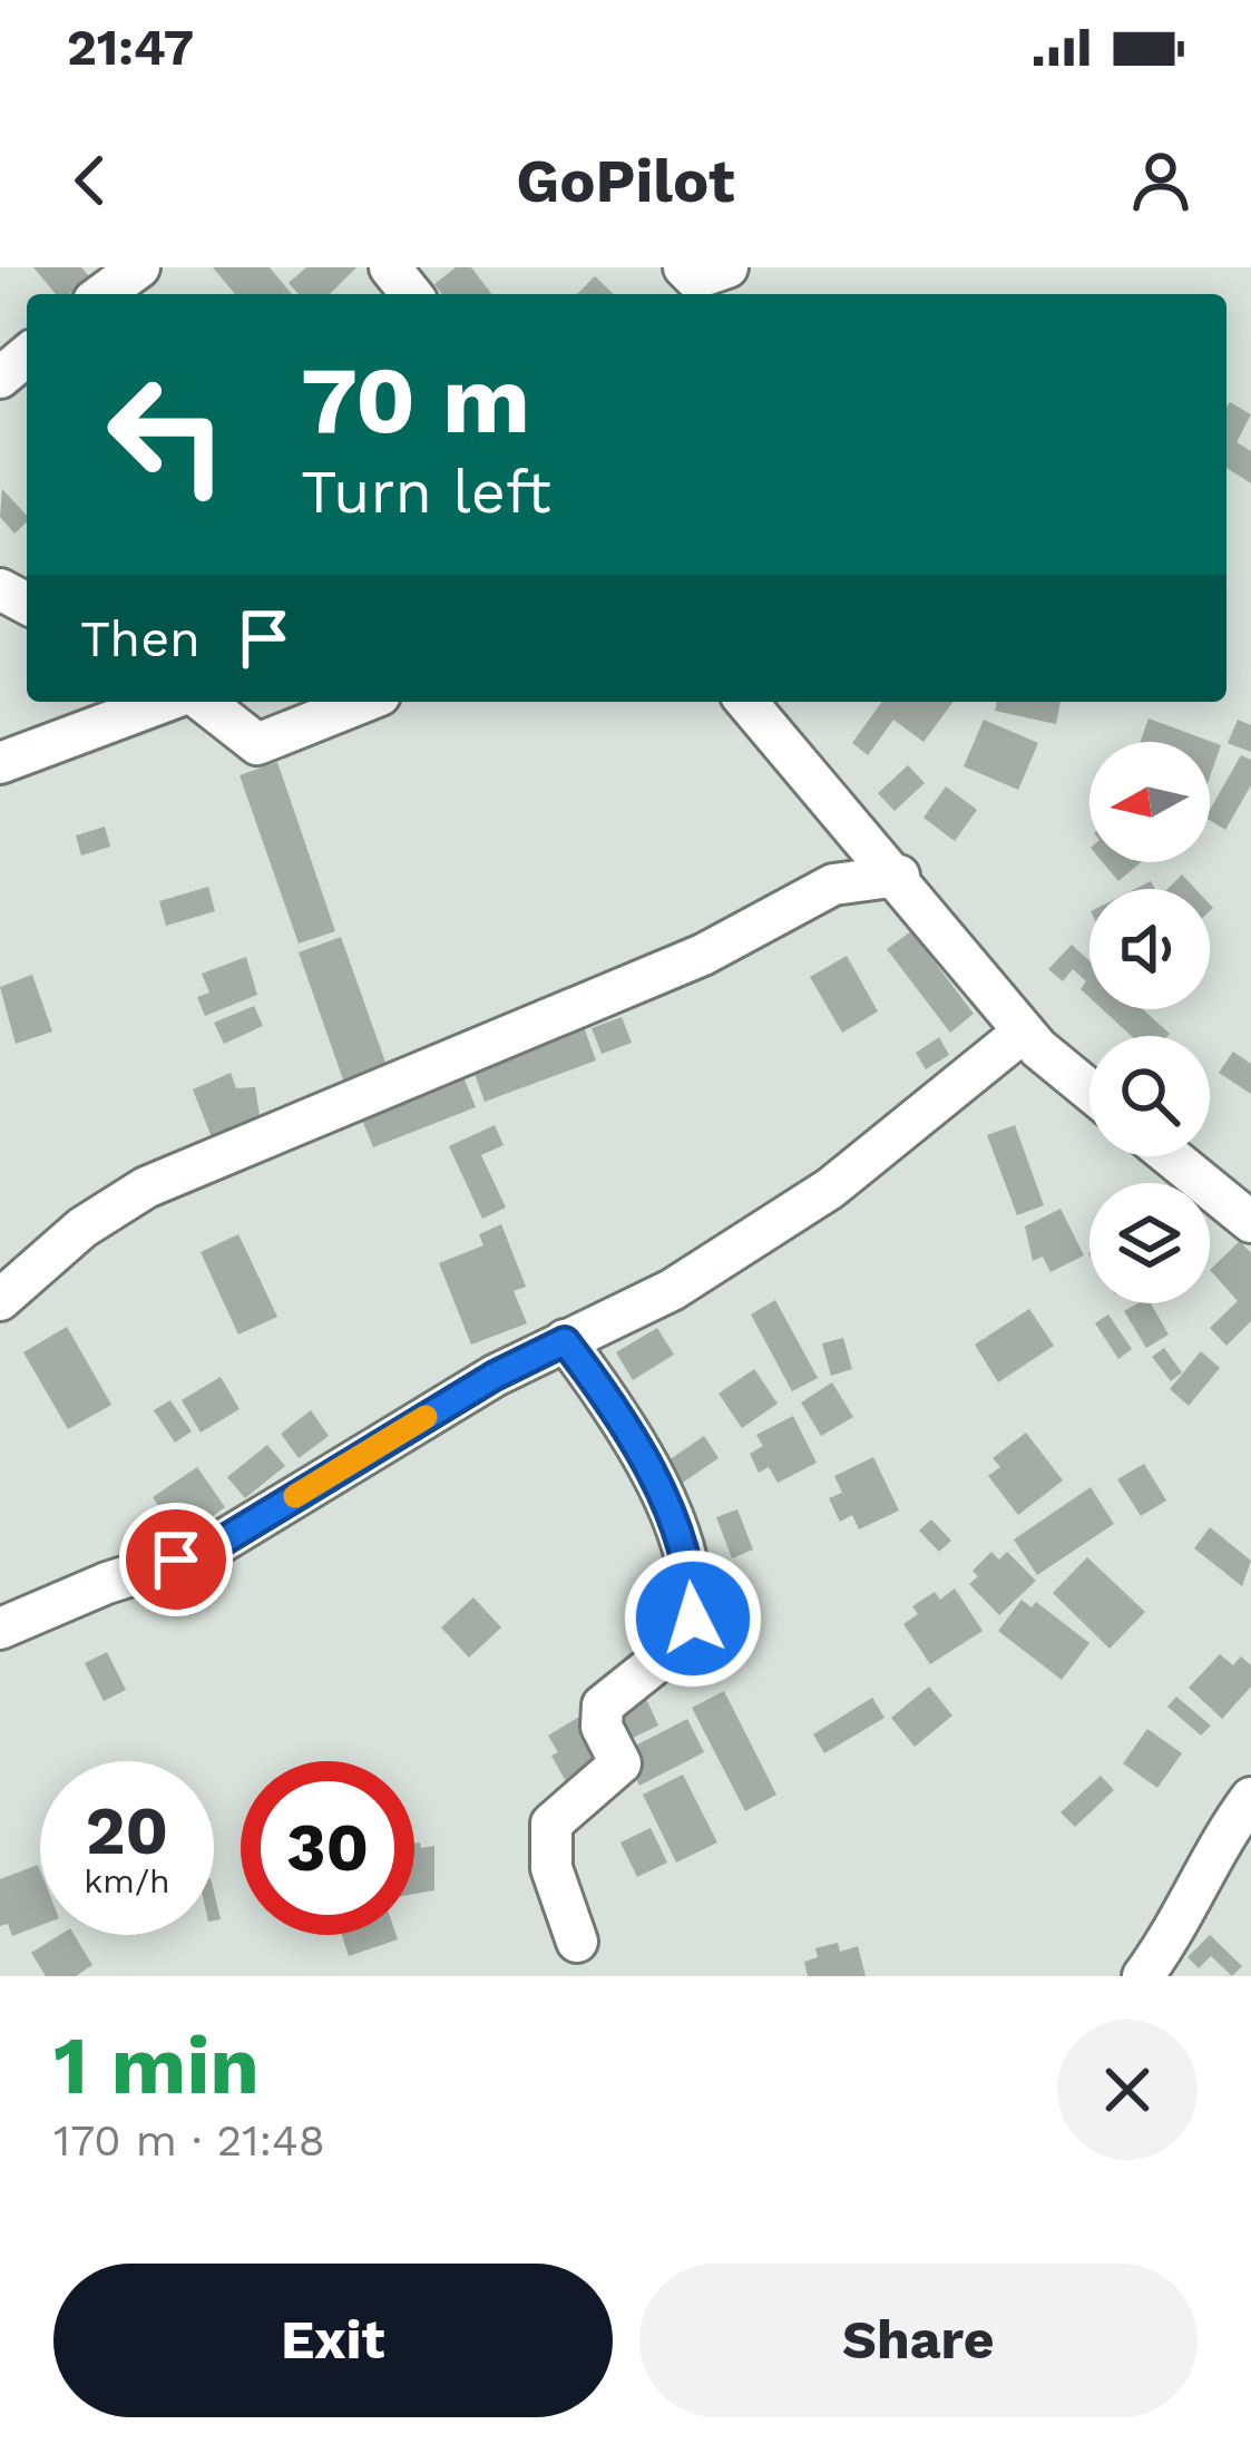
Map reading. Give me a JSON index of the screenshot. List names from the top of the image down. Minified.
{"north":"left","page":{"status":"21:47","header":"GoPilot","turn":["70 m","Turn left"],"then":"Then","speed":"20 km/h","limit":"30","heading":["1 min","170 m · 21:48"],"buttons":["Exit","Share"]}}
